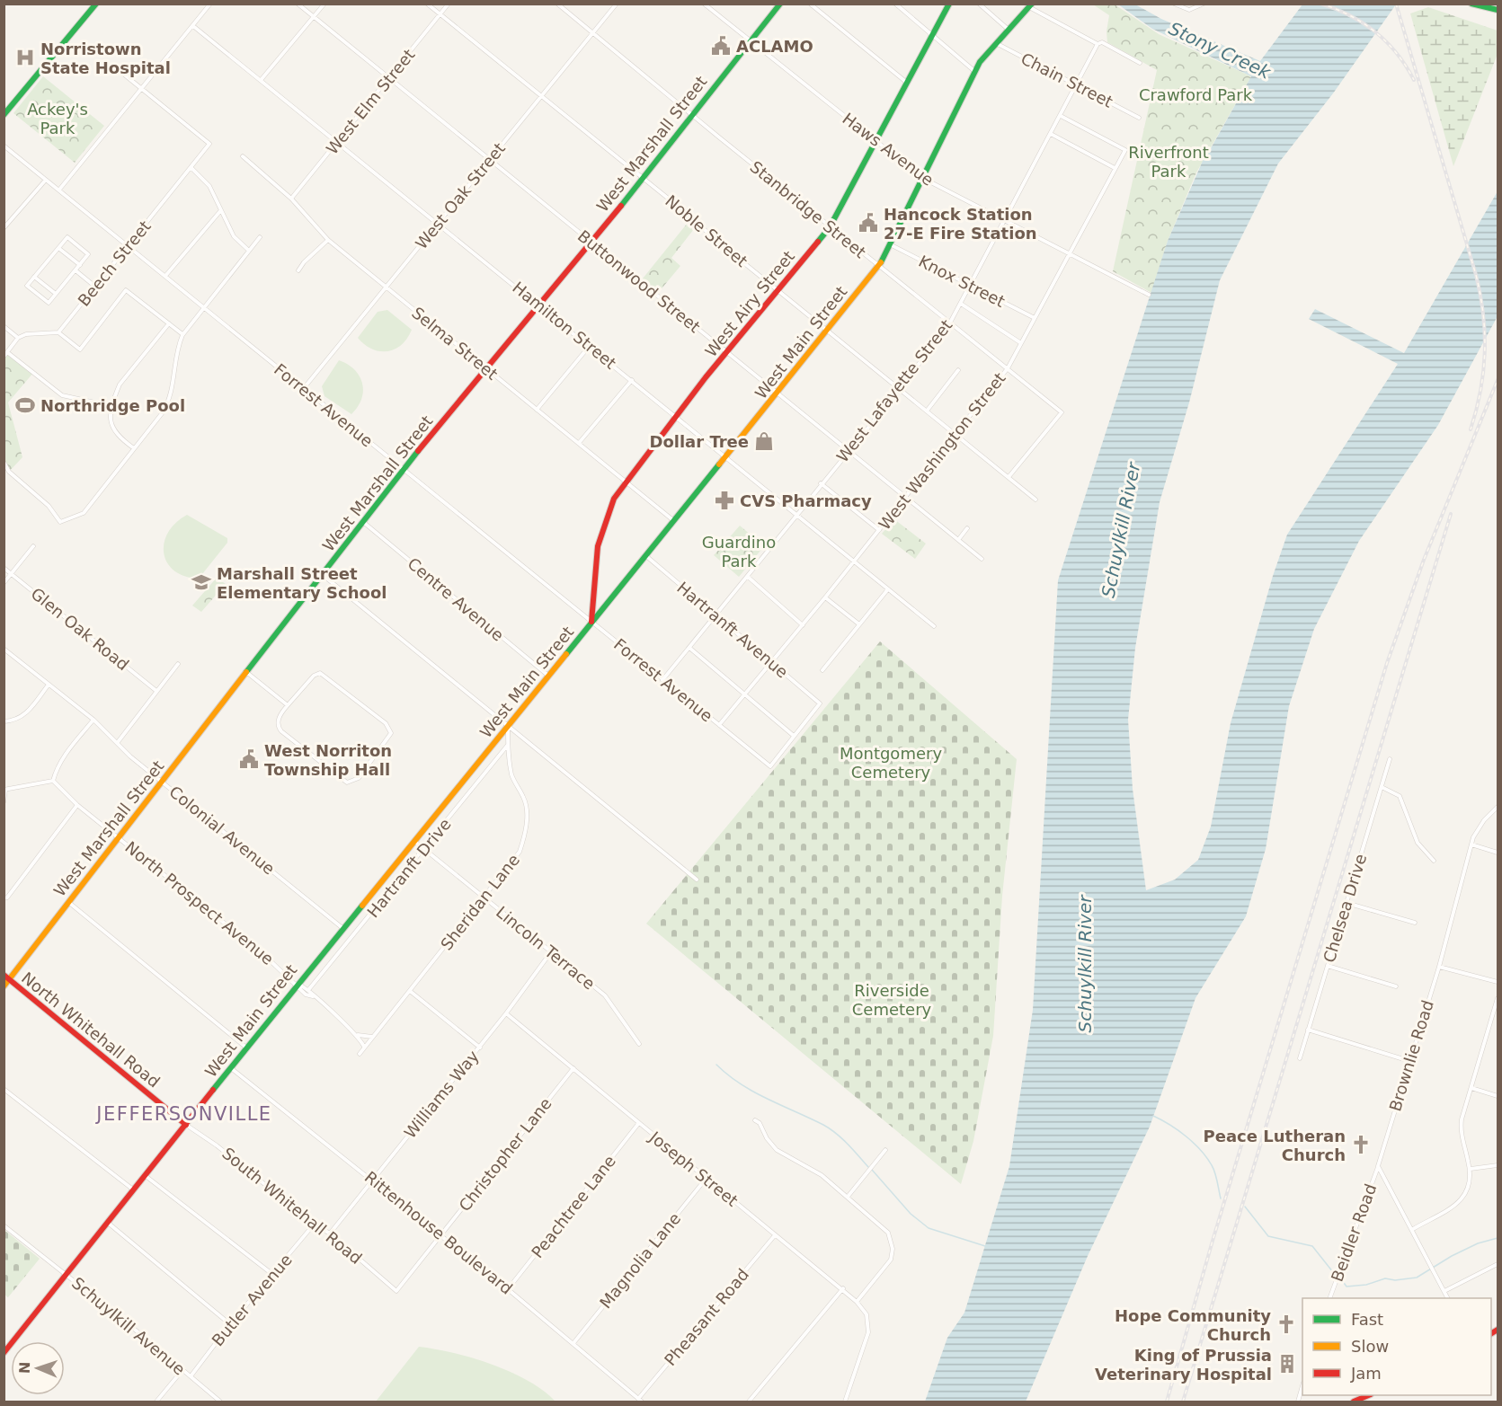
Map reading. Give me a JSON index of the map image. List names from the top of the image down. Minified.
{"streets":{"main road":["West Marshall Street","West Airy Street","West Main Street","North Whitehall Road"],"street":["Chain Street","West Elm Street","Haws Avenue","West Oak Street","Stanbridge Street","Noble Street","Beech Street","Buttonwood Street","Knox Street","Hamilton Street","Selma Street","West Lafayette Street","Forrest Avenue","West Washington Street","Centre Avenue","Glen Oak Road","Hartranft Avenue","Colonial Avenue","Hartranft Drive","Sheridan Lane","North Prospect Avenue","Chelsea Drive","Lincoln Terrace","Brownlie Road","Williams Way","Christopher Lane","Joseph Street","South Whitehall Road","Peachtree Lane","Rittenhouse Boulevard","Beidler Road","Magnolia Lane","Butler Avenue","Pheasant Road","Schuylkill Avenue"]},"crossings":[["Chain Street","West Main Street"],["Chain Street","West Lafayette Street"],["West Elm Street","Noble Street"],["West Elm Street","Buttonwood Street"],["West Elm Street","Hamilton Street"],["West Elm Street","Selma Street"],["West Marshall Street","Haws Avenue"],["West Marshall Street","Stanbridge Street"],["West Marshall Street","Noble Street"],["West Marshall Street","Buttonwood Street"],["West Marshall Street","Hamilton Street"],["West Marshall Street","Selma Street"],["West Marshall Street","Forrest Avenue"],["West Marshall Street","Centre Avenue"],["West Marshall Street","Colonial Avenue"],["West Marshall Street","North Prospect Avenue"],["West Marshall Street","North Whitehall Road"],["Haws Avenue","West Airy Street"],["Haws Avenue","West Main Street"],["Haws Avenue","West Lafayette Street"],["Haws Avenue","West Washington Street"],["West Oak Street","Stanbridge Street"],["West Oak Street","Noble Street"],["West Oak Street","Buttonwood Street"],["West Oak Street","Hamilton Street"],["West Oak Street","Selma Street"],["West Oak Street","Forrest Avenue"],["Stanbridge Street","Noble Street"],["Stanbridge Street","West Airy Street"],["Stanbridge Street","West Main Street"],["Stanbridge Street","West Lafayette Street"],["Stanbridge Street","West Washington Street"],["Noble Street","West Airy Street"],["Noble Street","West Main Street"],["Noble Street","West Lafayette Street"],["Noble Street","West Washington Street"],["Beech Street","Forrest Avenue"],["Buttonwood Street","West Airy Street"],["Buttonwood Street","West Main Street"],["Buttonwood Street","West Lafayette Street"],["Buttonwood Street","West Washington Street"],["Knox Street","West Main Street"],["Knox Street","West Lafayette Street"],["Knox Street","West Washington Street"],["West Airy Street","Hamilton Street"],["West Airy Street","West Main Street"],["West Airy Street","Selma Street"],["West Airy Street","Forrest Avenue"],["Hamilton Street","West Main Street"],["Hamilton Street","West Lafayette Street"],["Hamilton Street","West Washington Street"],["West Main Street","Selma Street"],["West Main Street","Forrest Avenue"],["West Main Street","Centre Avenue"],["West Main Street","Hartranft Avenue"],["West Main Street","Colonial Avenue"],["West Main Street","Sheridan Lane"],["West Main Street","North Prospect Avenue"],["West Main Street","Lincoln Terrace"],["West Main Street","North Whitehall Road"],["West Main Street","South Whitehall Road"],["West Main Street","Rittenhouse Boulevard"],["West Main Street","Schuylkill Avenue"],["West Lafayette Street","Forrest Avenue"],["West Lafayette Street","West Washington Street"],["West Lafayette Street","Hartranft Avenue"],["Forrest Avenue","West Washington Street"],["Forrest Avenue","Hartranft Avenue"],["West Washington Street","Hartranft Avenue"],["Hartranft Drive","Sheridan Lane"],["Hartranft Drive","Lincoln Terrace"],["Sheridan Lane","Lincoln Terrace"],["Lincoln Terrace","Williams Way"],["North Whitehall Road","South Whitehall Road"],["Brownlie Road","Beidler Road"],["Williams Way","Joseph Street"],["Williams Way","South Whitehall Road"],["Williams Way","Rittenhouse Boulevard"],["Christopher Lane","Joseph Street"],["Christopher Lane","South Whitehall Road"],["Christopher Lane","Rittenhouse Boulevard"],["Joseph Street","Peachtree Lane"],["Joseph Street","Magnolia Lane"],["Joseph Street","Pheasant Road"],["South Whitehall Road","Butler Avenue"],["Peachtree Lane","Rittenhouse Boulevard"],["Rittenhouse Boulevard","Magnolia Lane"],["Rittenhouse Boulevard","Pheasant Road"],["Butler Avenue","Schuylkill Avenue"]],"districts":["JEFFERSONVILLE"],"water":["Stony Creek","Schuylkill River"],"parks":["Crawford Park","Ackey's Park","Riverfront Park","Guardino Park","Montgomery Cemetery","Riverside Cemetery"],"places":{"public building":["ACLAMO","Hancock Station 27-E Fire Station","West Norriton Township Hall"],"hospital":["Norristown State Hospital"],"sports":["Northridge Pool"],"shop":["Dollar Tree"],"pharmacy":["CVS Pharmacy"],"school or university":["Marshall Street Elementary School"],"church":["Peace Lutheran Church","Hope Community Church"],"building":["King of Prussia Veterinary Hospital"]},"legend":["Fast","Slow","Jam"],"north":"left"}
